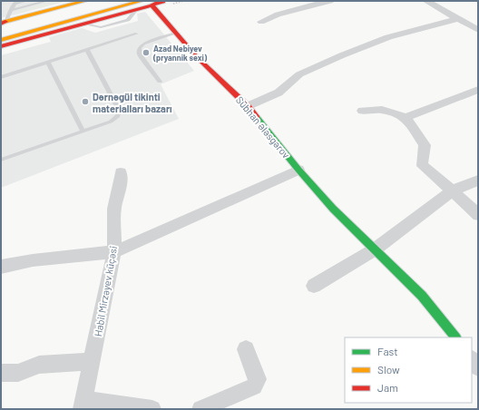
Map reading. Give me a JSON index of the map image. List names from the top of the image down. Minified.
{"streets":{"main road":["Sübhan Ələsgərov"],"street":["Habil Mirzəyev küçəsi"]},"places":["Azad Nebiyev (pryannik sexi)","Dərnəgül tikinti materialları bazarı"],"legend":["Fast","Slow","Jam"]}
